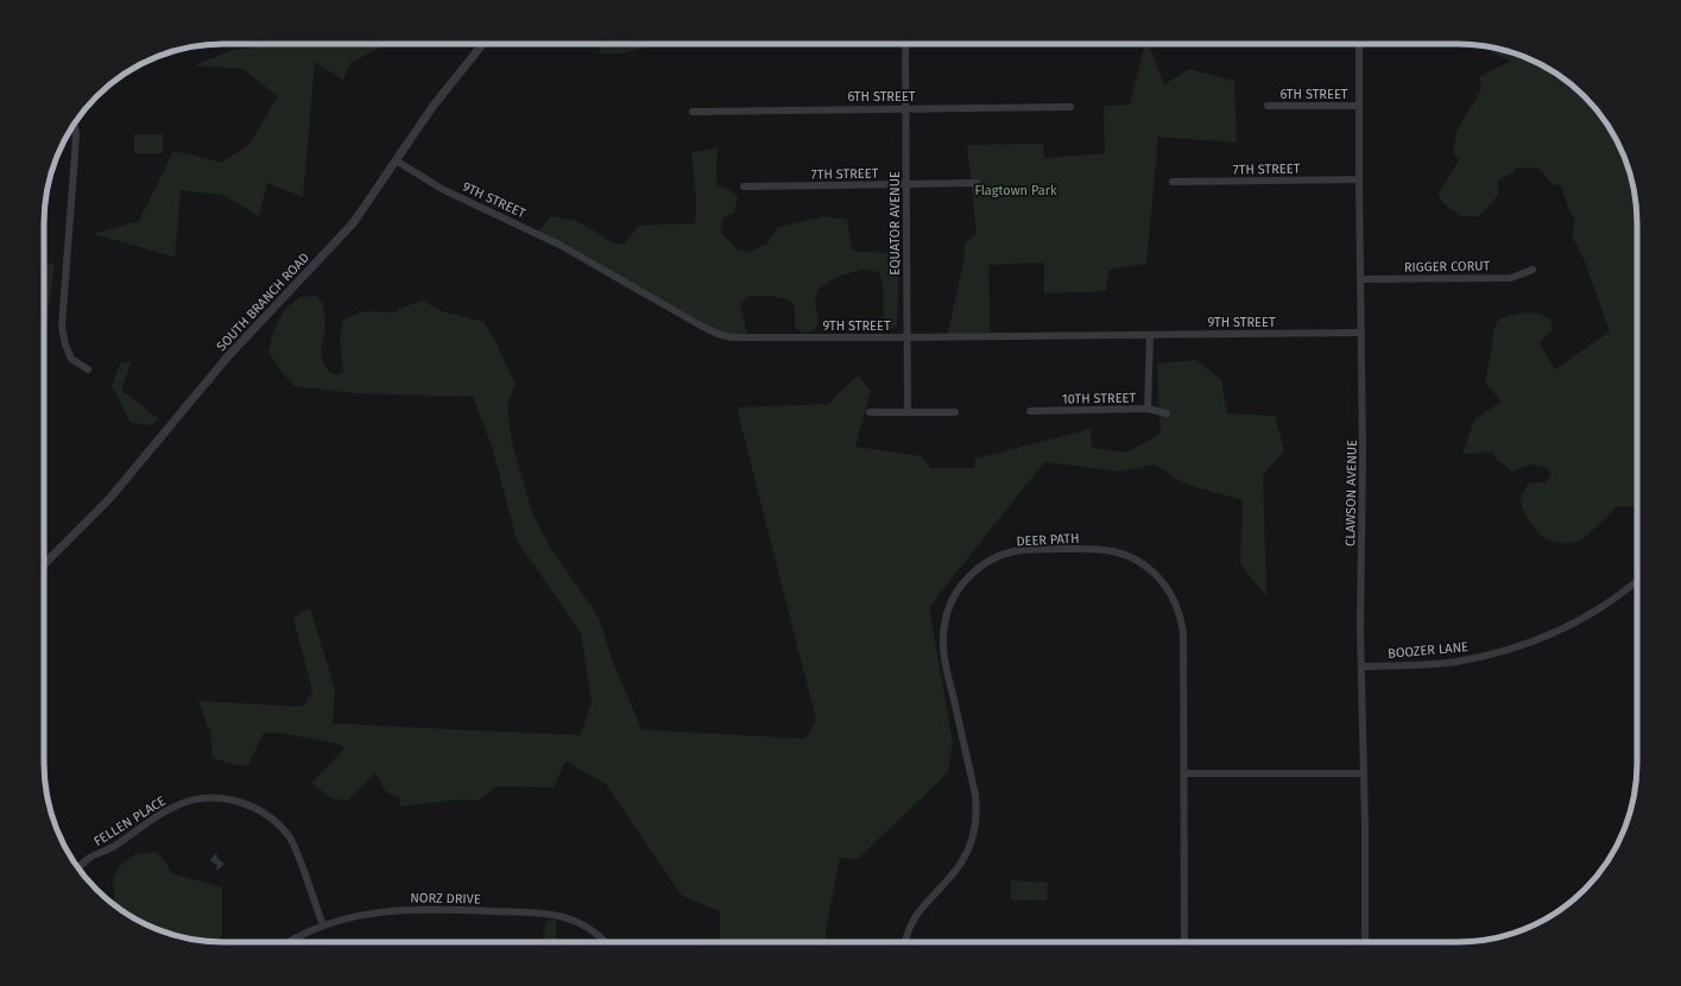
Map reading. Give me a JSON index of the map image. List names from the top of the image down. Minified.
{"streets":{"street":["6TH STREET","7TH STREET","9TH STREET","EQUATOR AVENUE","RIGGER CORUT","SOUTH BRANCH ROAD","10TH STREET","CLAWSON AVENUE","DEER PATH","BOOZER LANE","FELLEN PLACE","NORZ DRIVE"]},"crossings":[["6TH STREET","EQUATOR AVENUE"],["6TH STREET","CLAWSON AVENUE"],["7TH STREET","EQUATOR AVENUE"],["7TH STREET","CLAWSON AVENUE"],["9TH STREET","EQUATOR AVENUE"],["9TH STREET","SOUTH BRANCH ROAD"],["9TH STREET","CLAWSON AVENUE"],["RIGGER CORUT","CLAWSON AVENUE"],["CLAWSON AVENUE","BOOZER LANE"],["FELLEN PLACE","NORZ DRIVE"]],"parks":["Flagtown Park"]}
